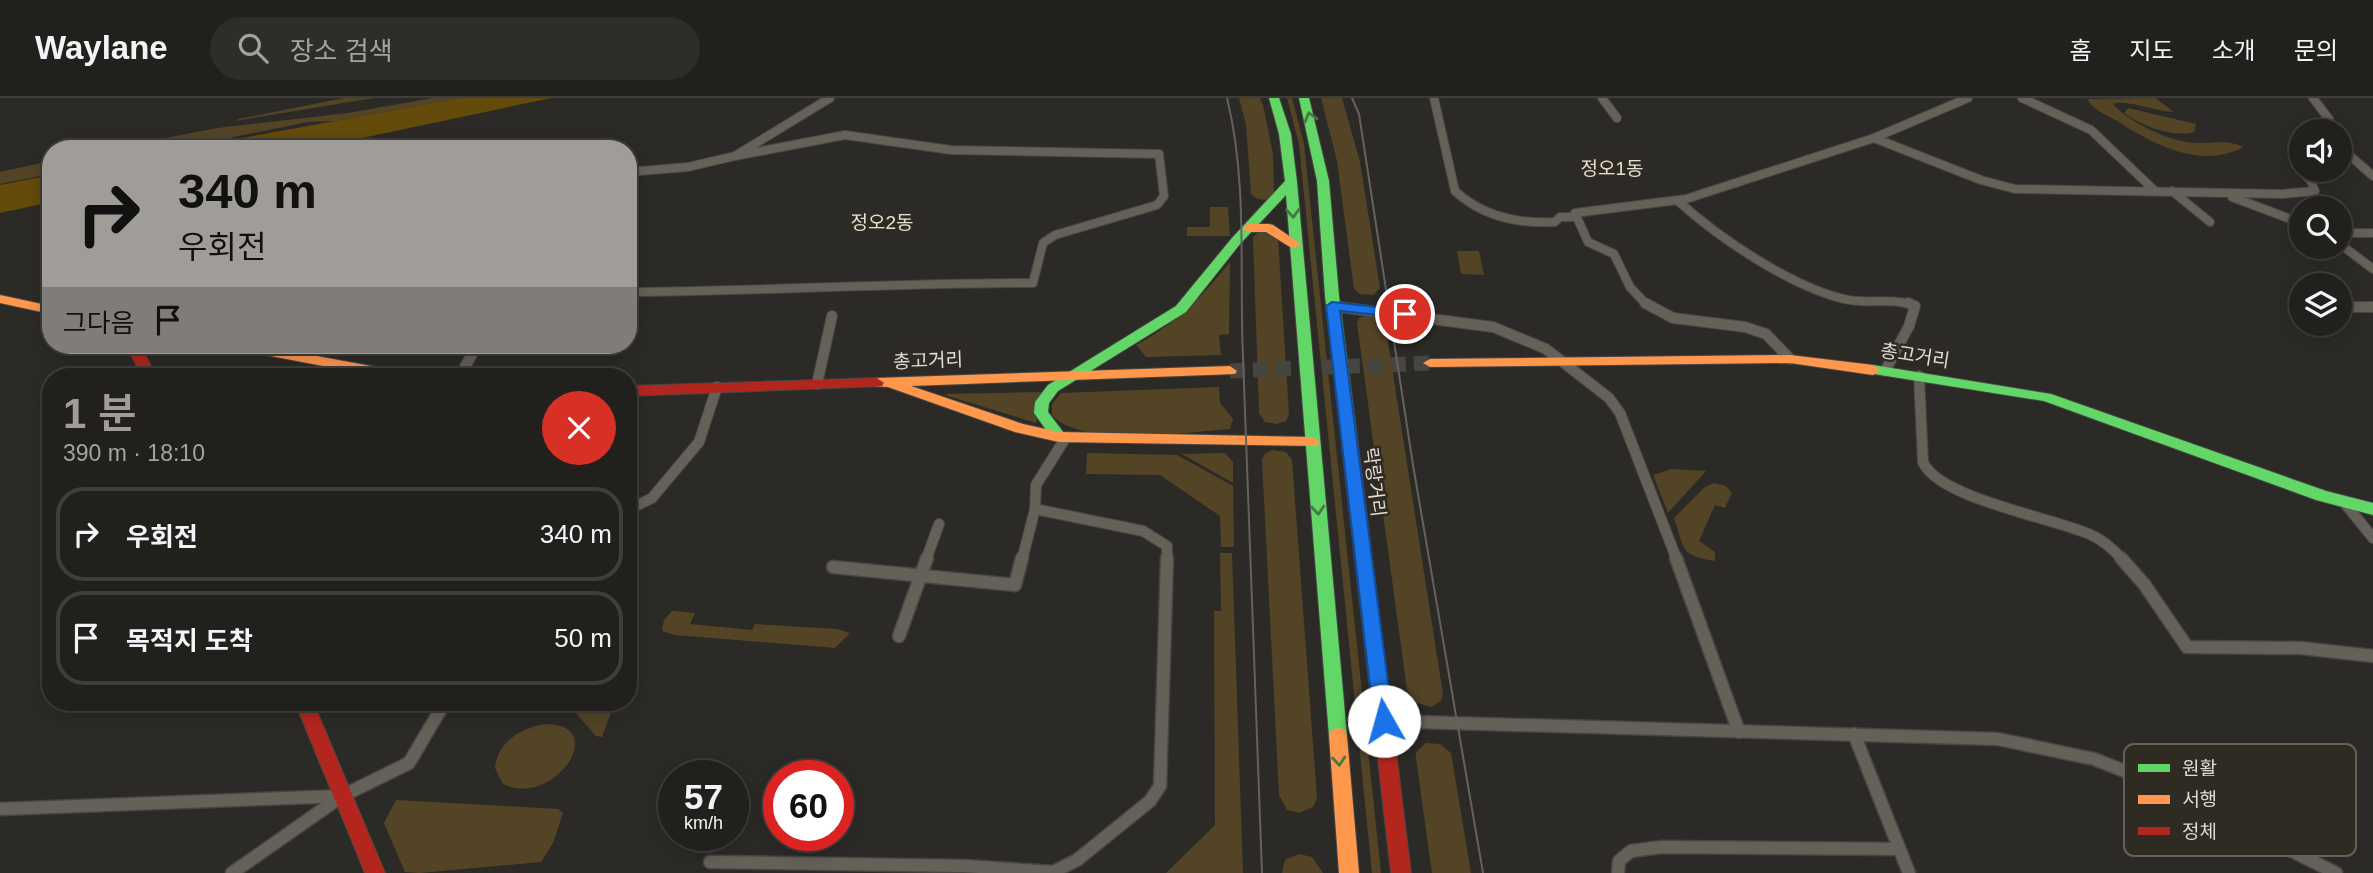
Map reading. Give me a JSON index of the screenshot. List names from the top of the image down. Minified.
{"streets":{"main road":["총고거리","락랑거리"]},"districts":["정오1동","정오2동"],"legend":["원활","서행","정체"],"page":{"header":"Waylane","search":"장소 검색","nav":["홈","지도","소개","문의"],"turn":["340 m","우회전"],"then":"그다음","heading":["1 분","390 m · 18:10"],"list":[{"name":"우회전","value":"340 m"},{"name":"목적지 도착","value":"50 m"}],"speed":"57 km/h","limit":"60"}}
